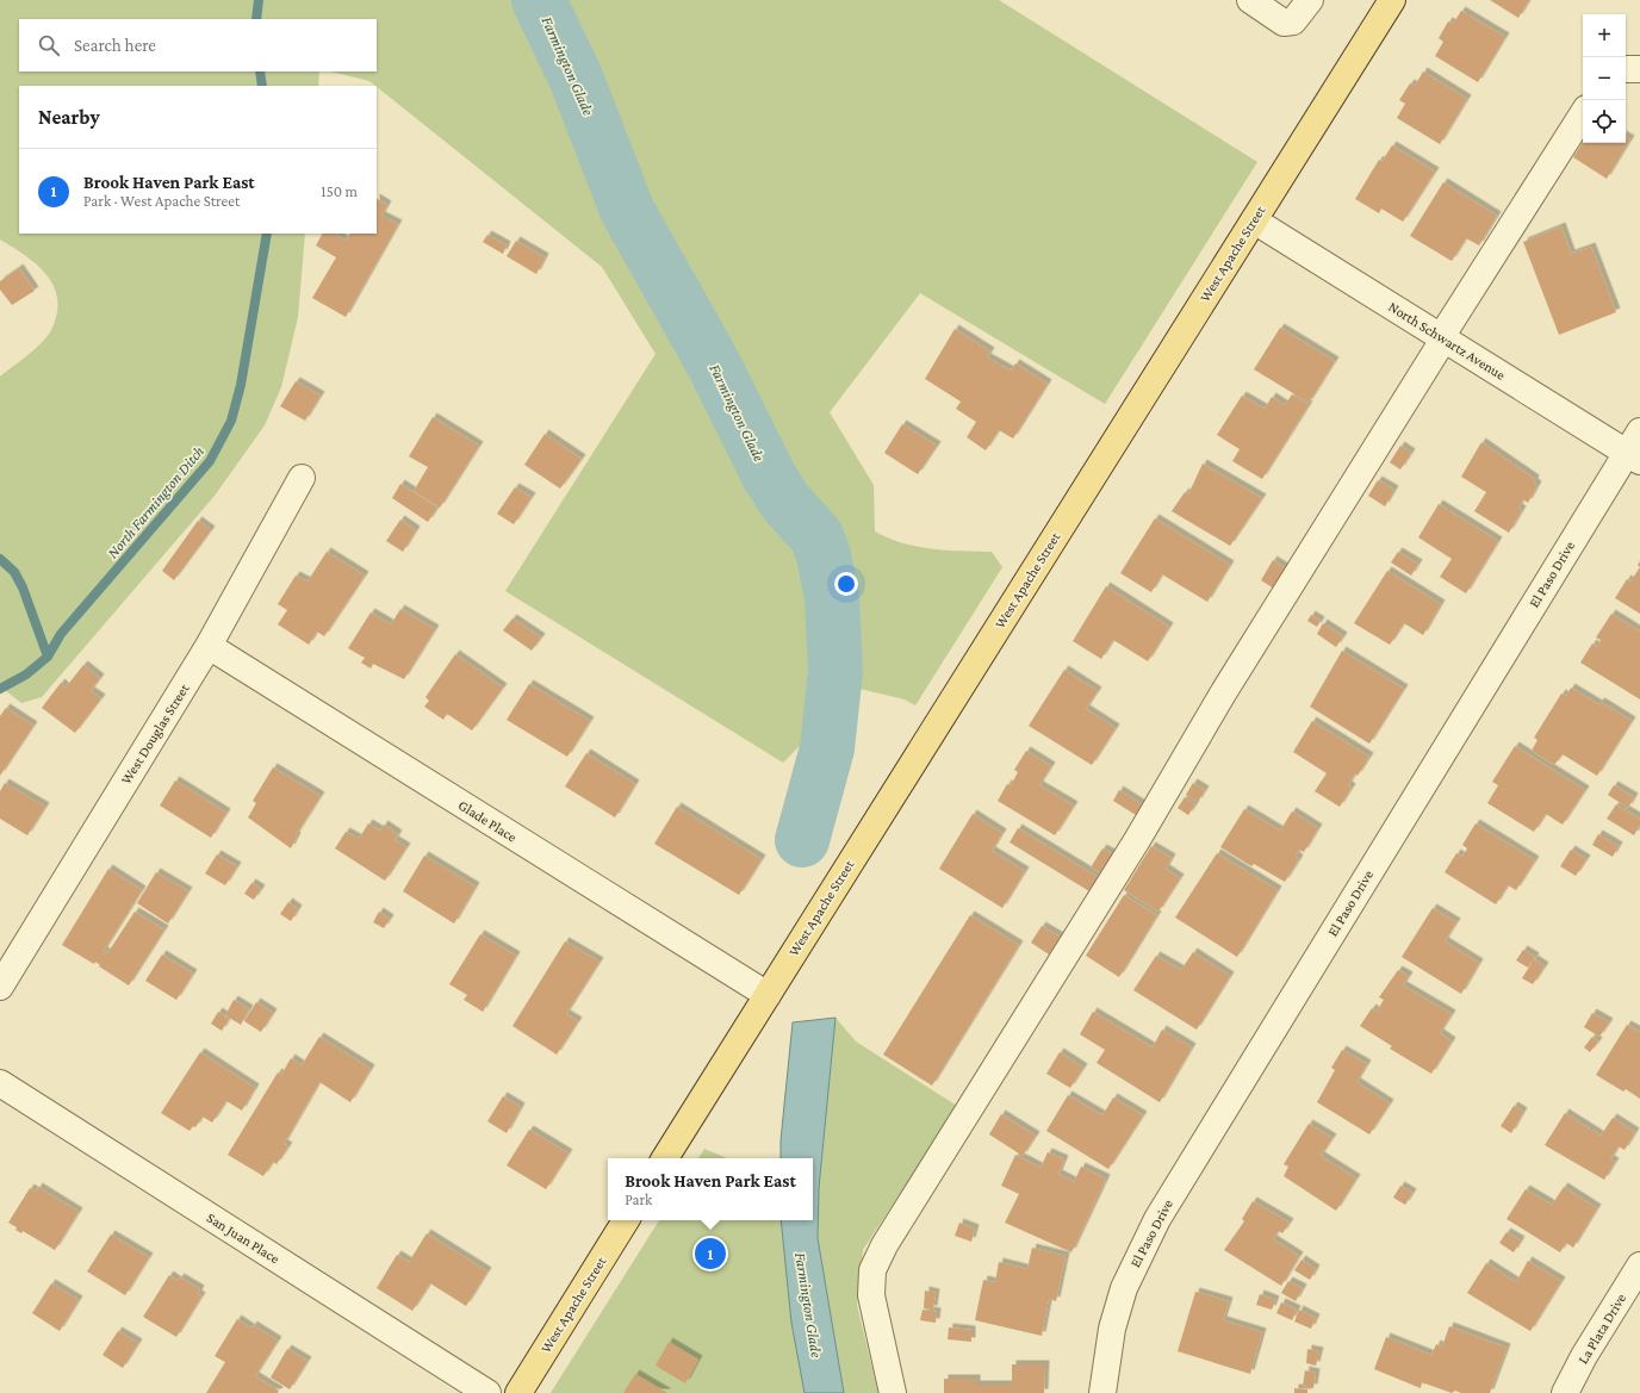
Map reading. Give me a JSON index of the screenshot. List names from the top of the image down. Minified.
{"streets":{"main road":["West Apache Street"],"street":["North Schwartz Avenue","El Paso Drive","West Douglas Street","Glade Place","San Juan Place","La Plata Drive"]},"crossings":[["West Apache Street","North Schwartz Avenue"],["West Apache Street","Glade Place"],["North Schwartz Avenue","El Paso Drive"],["West Douglas Street","Glade Place"]],"water":["Farmington Glade","North Farmington Ditch"],"page":{"map_buttons":["+","−"],"search":"Search here","heading":"Nearby","list":[{"mark":"1","name":"Brook Haven Park East","note":"Park · West Apache Street","value":"150 m"}],"popup":["Brook Haven Park East","Park"],"pins":"1"}}
